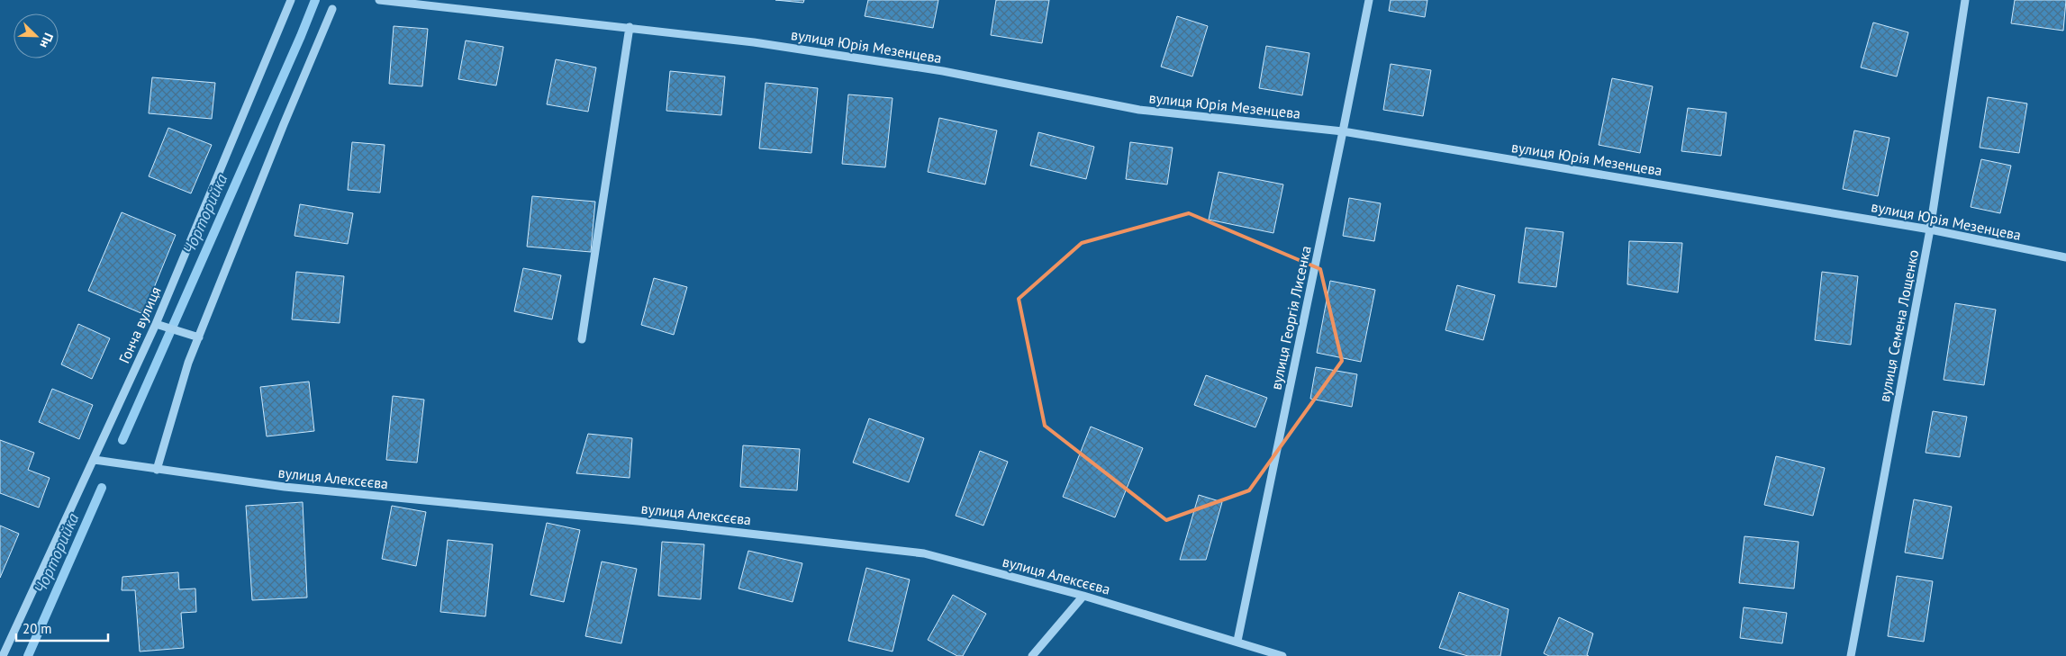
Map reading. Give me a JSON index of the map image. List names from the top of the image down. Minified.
{"streets":{"street":["вулиця Юрія Мезенцева","вулиця Георгія Лисенка","Гонча вулиця","вулиця Семена Лощенко","вулиця Алексєєва"]},"crossings":[["вулиця Юрія Мезенцева","вулиця Георгія Лисенка"],["вулиця Юрія Мезенцева","вулиця Семена Лощенко"],["вулиця Георгія Лисенка","вулиця Алексєєва"],["Гонча вулиця","вулиця Алексєєва"]],"water":["Чорторийка"],"scale_bar":"20 m","north":"bottom right"}
